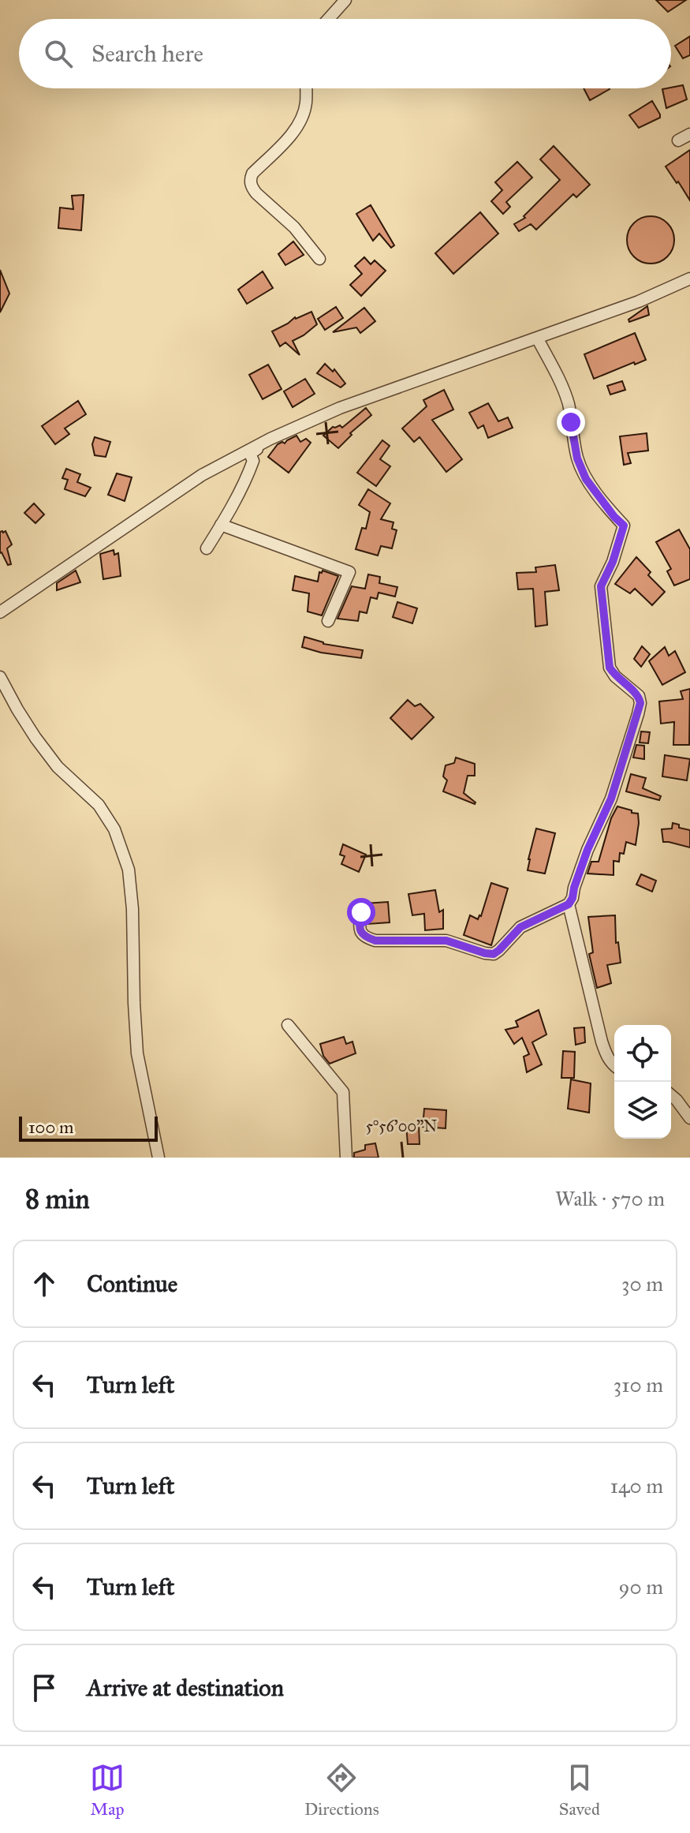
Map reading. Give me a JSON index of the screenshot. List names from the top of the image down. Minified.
{"scale_bar":"100 m","page":{"search":"Search here","scale":"100 m","heading":["8 min","Walk · 570 m"],"list":[["Continue","30 m"],["Turn left","310 m"],["Turn left","140 m"],["Turn left","90 m"],"Arrive at destination"],"nav":["Map","Directions","Saved"]},"coordinates":["5°56'00\"N"]}
